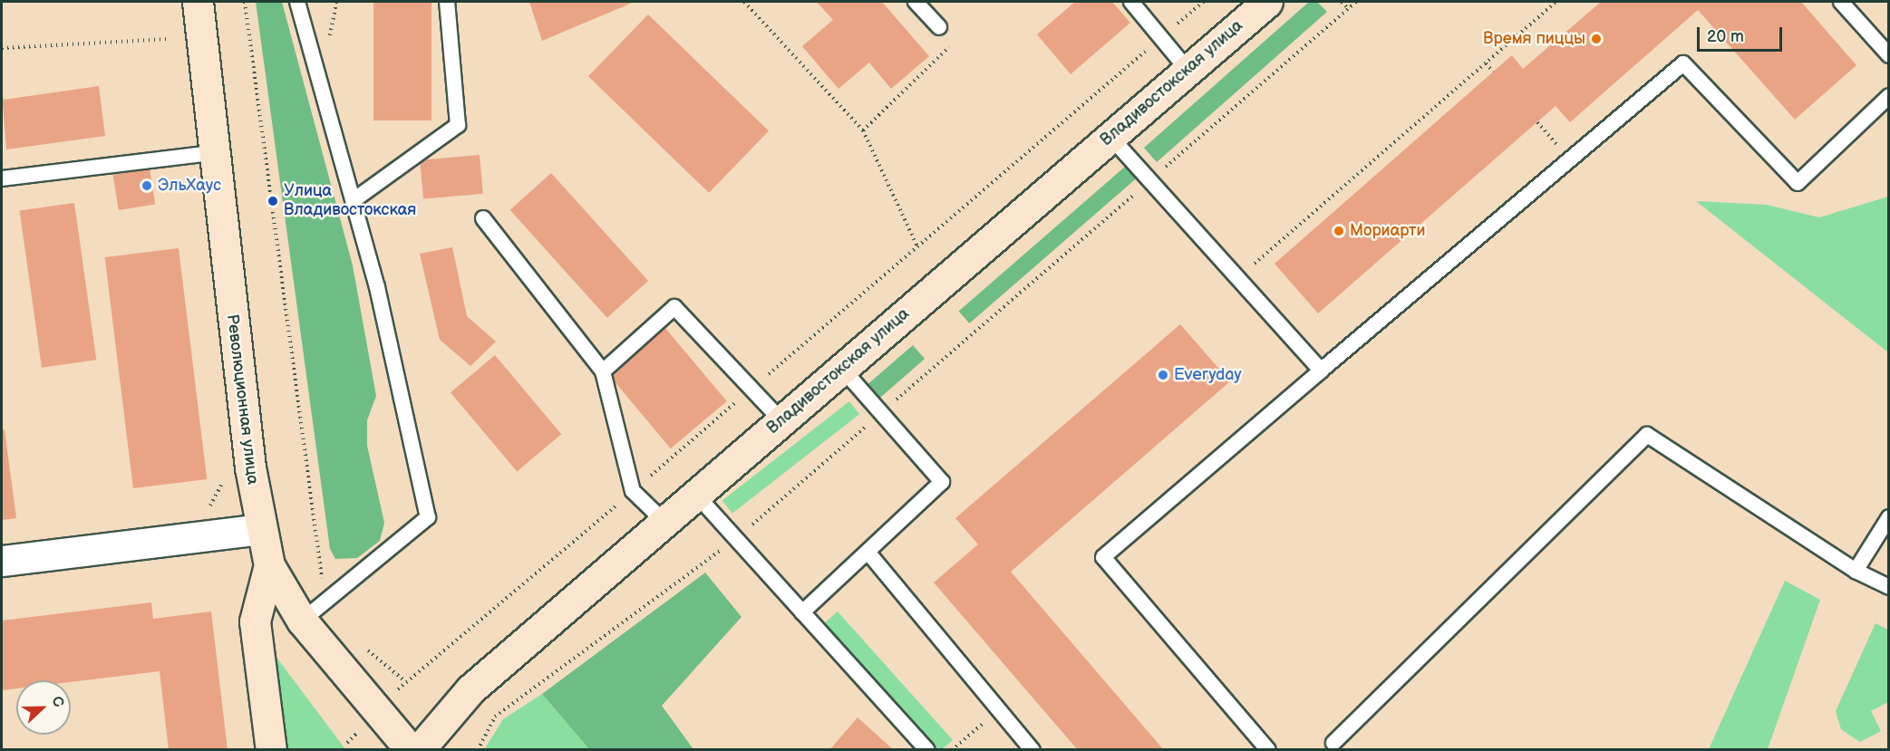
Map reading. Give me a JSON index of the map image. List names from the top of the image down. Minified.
{"streets":{"street":["Владивостокская улица","Революционная улица"]},"places":["Время пиццы","ЭльХаус","Улица Владивостокская","Мориарти","Everyday"],"scale_bar":"20 m","north":"right"}
